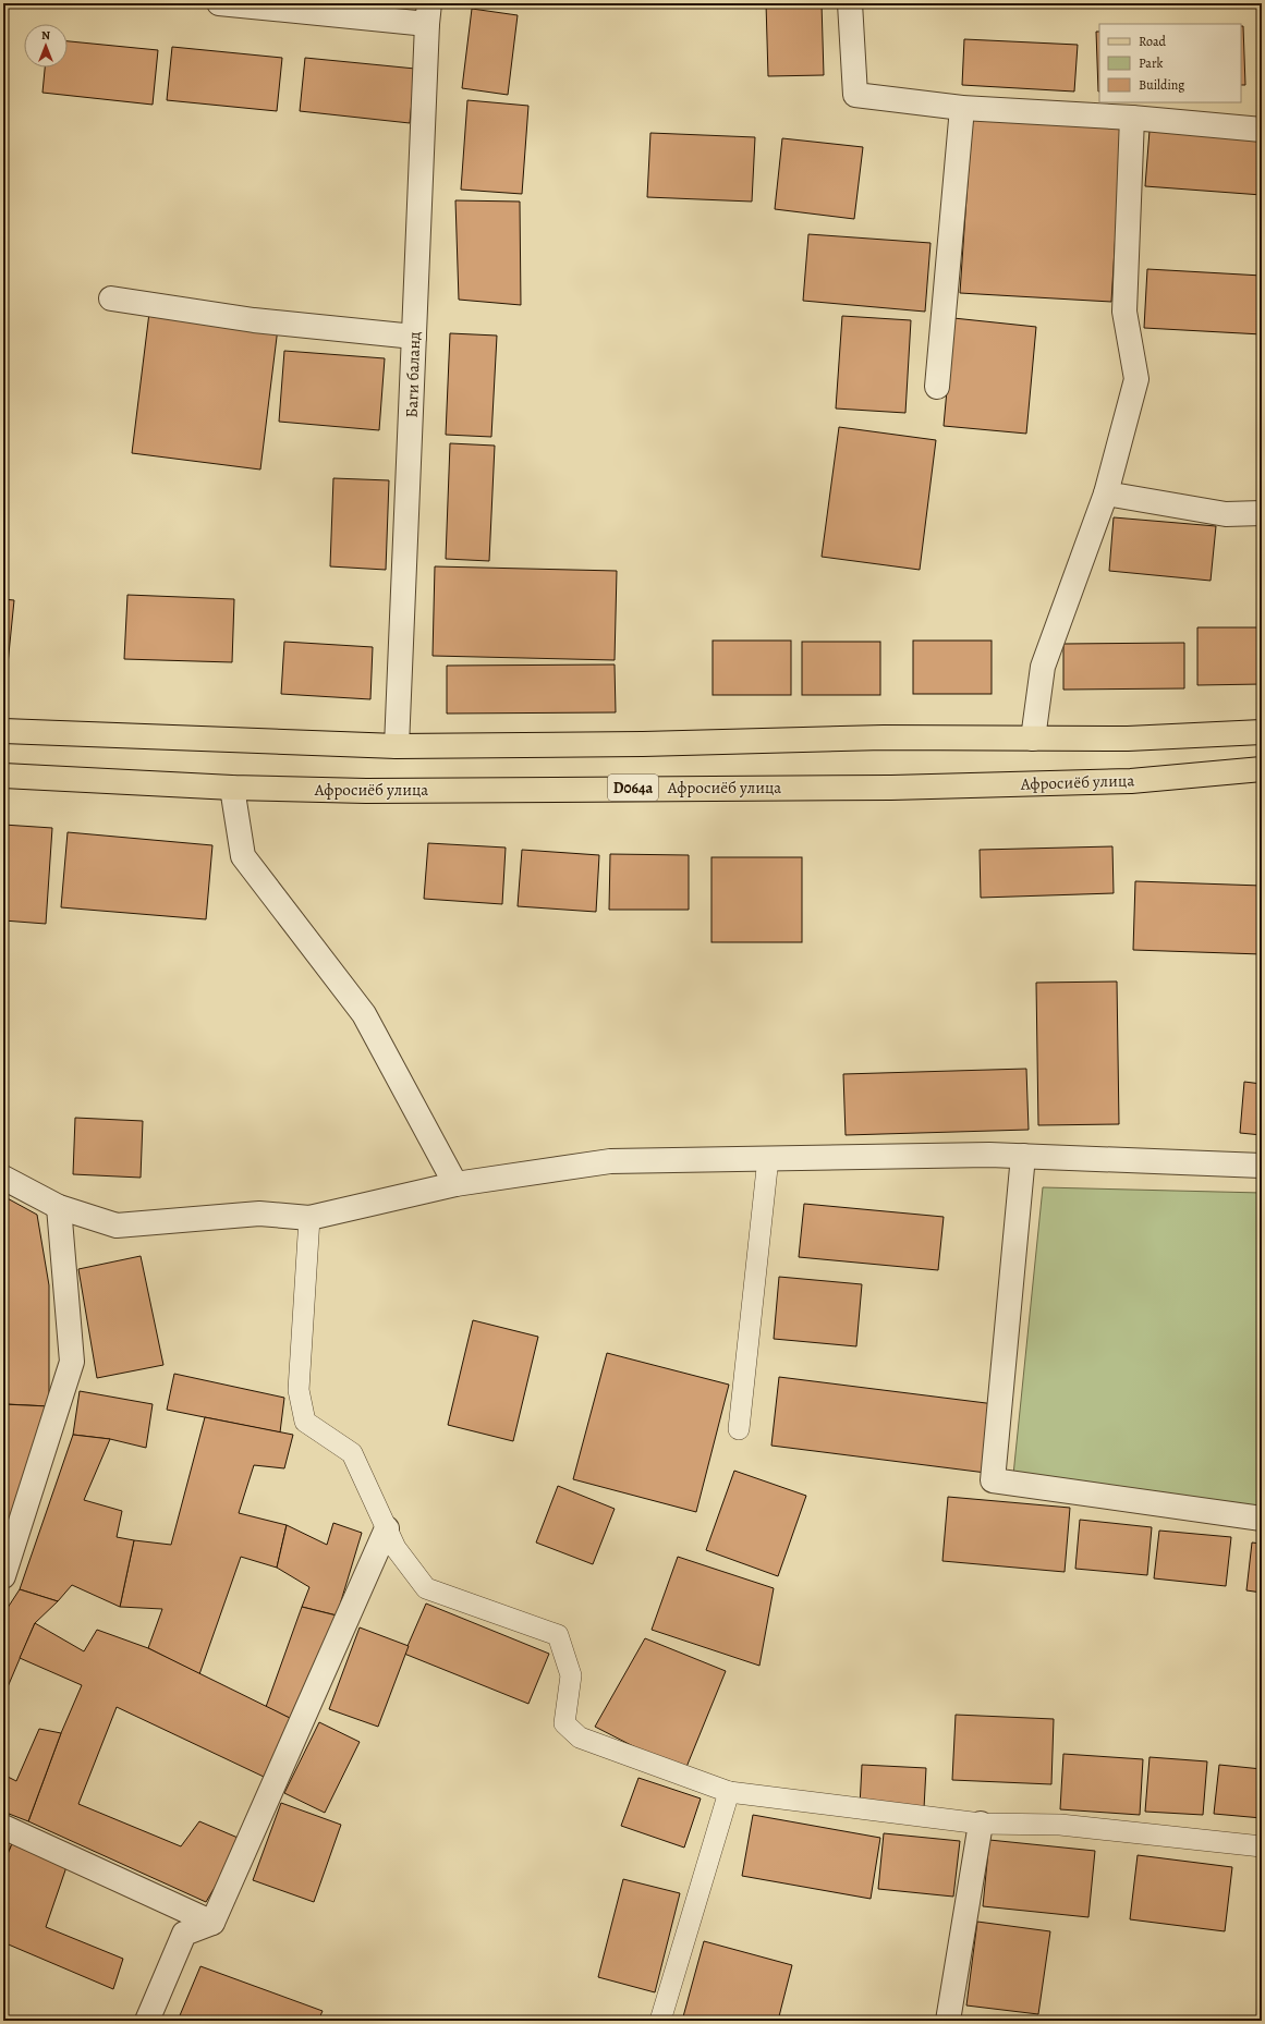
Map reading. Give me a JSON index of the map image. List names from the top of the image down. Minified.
{"streets":{"main road":["Афросиёб улица","D064a"],"street":["Баги баланд"]},"legend":["Road","Park","Building"],"north":"top"}
